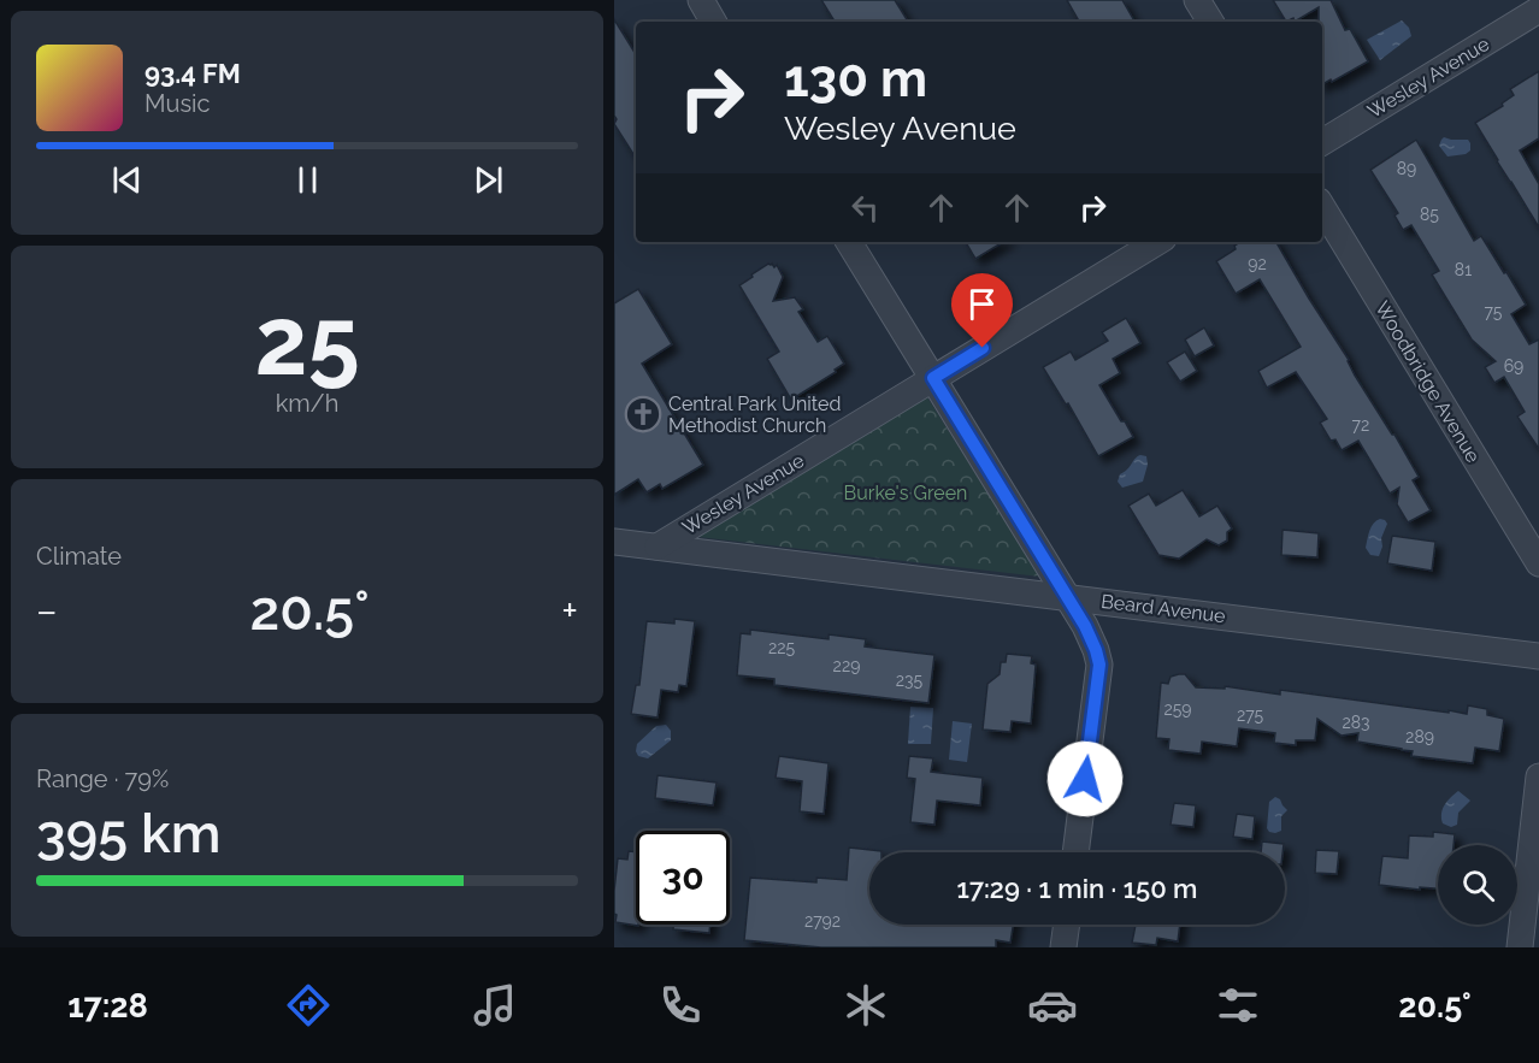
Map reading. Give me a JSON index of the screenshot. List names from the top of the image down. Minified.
{"streets":{"street":["Wesley Avenue","Woodbridge Avenue","Beard Avenue"]},"crossings":[["Wesley Avenue","Beard Avenue"]],"parks":["Burke's Green"],"places":{"church":["Central Park United Methodist Church"]},"house_numbers":["89","85","92","81","75","69","72","225","229","235","259","275","283","289","2792"],"page":{"turn":["130 m","Wesley Avenue"],"song":["93.4 FM","Music"],"tile":[["25","km/h"],"Climate",["Range · 79%","395 km"]],"heat":["−","20.5°","+"],"limit":"30","trip":"17:29 · 1 min · 150 m","tabs":["17:28","20.5°"]}}
